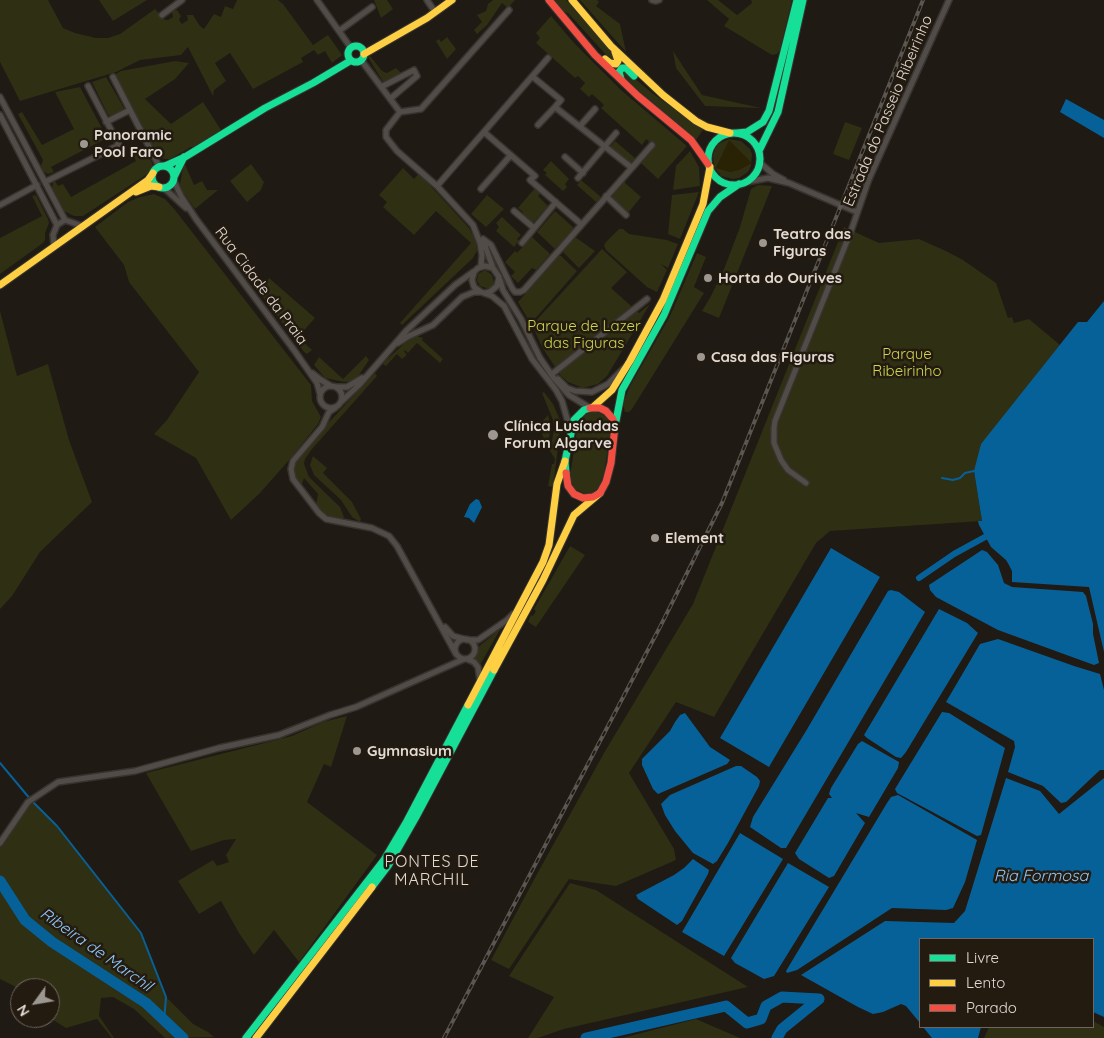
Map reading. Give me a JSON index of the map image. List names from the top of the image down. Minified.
{"streets":{"street":["Estrada do Passeio Ribeirinho","Rua Cidade da Praia"]},"districts":["PONTES DE MARCHIL"],"water":["Ria Formosa","Ribeira de Marchil"],"parks":["Parque de Lazer das Figuras","Parque Ribeirinho"],"places":["Panoramic Pool Faro","Teatro das Figuras","Horta do Ourives","Casa das Figuras","Clínica Lusíadas Forum Algarve","Element","Gymnasium"],"legend":["Livre","Lento","Parado"],"north":"bottom left"}
